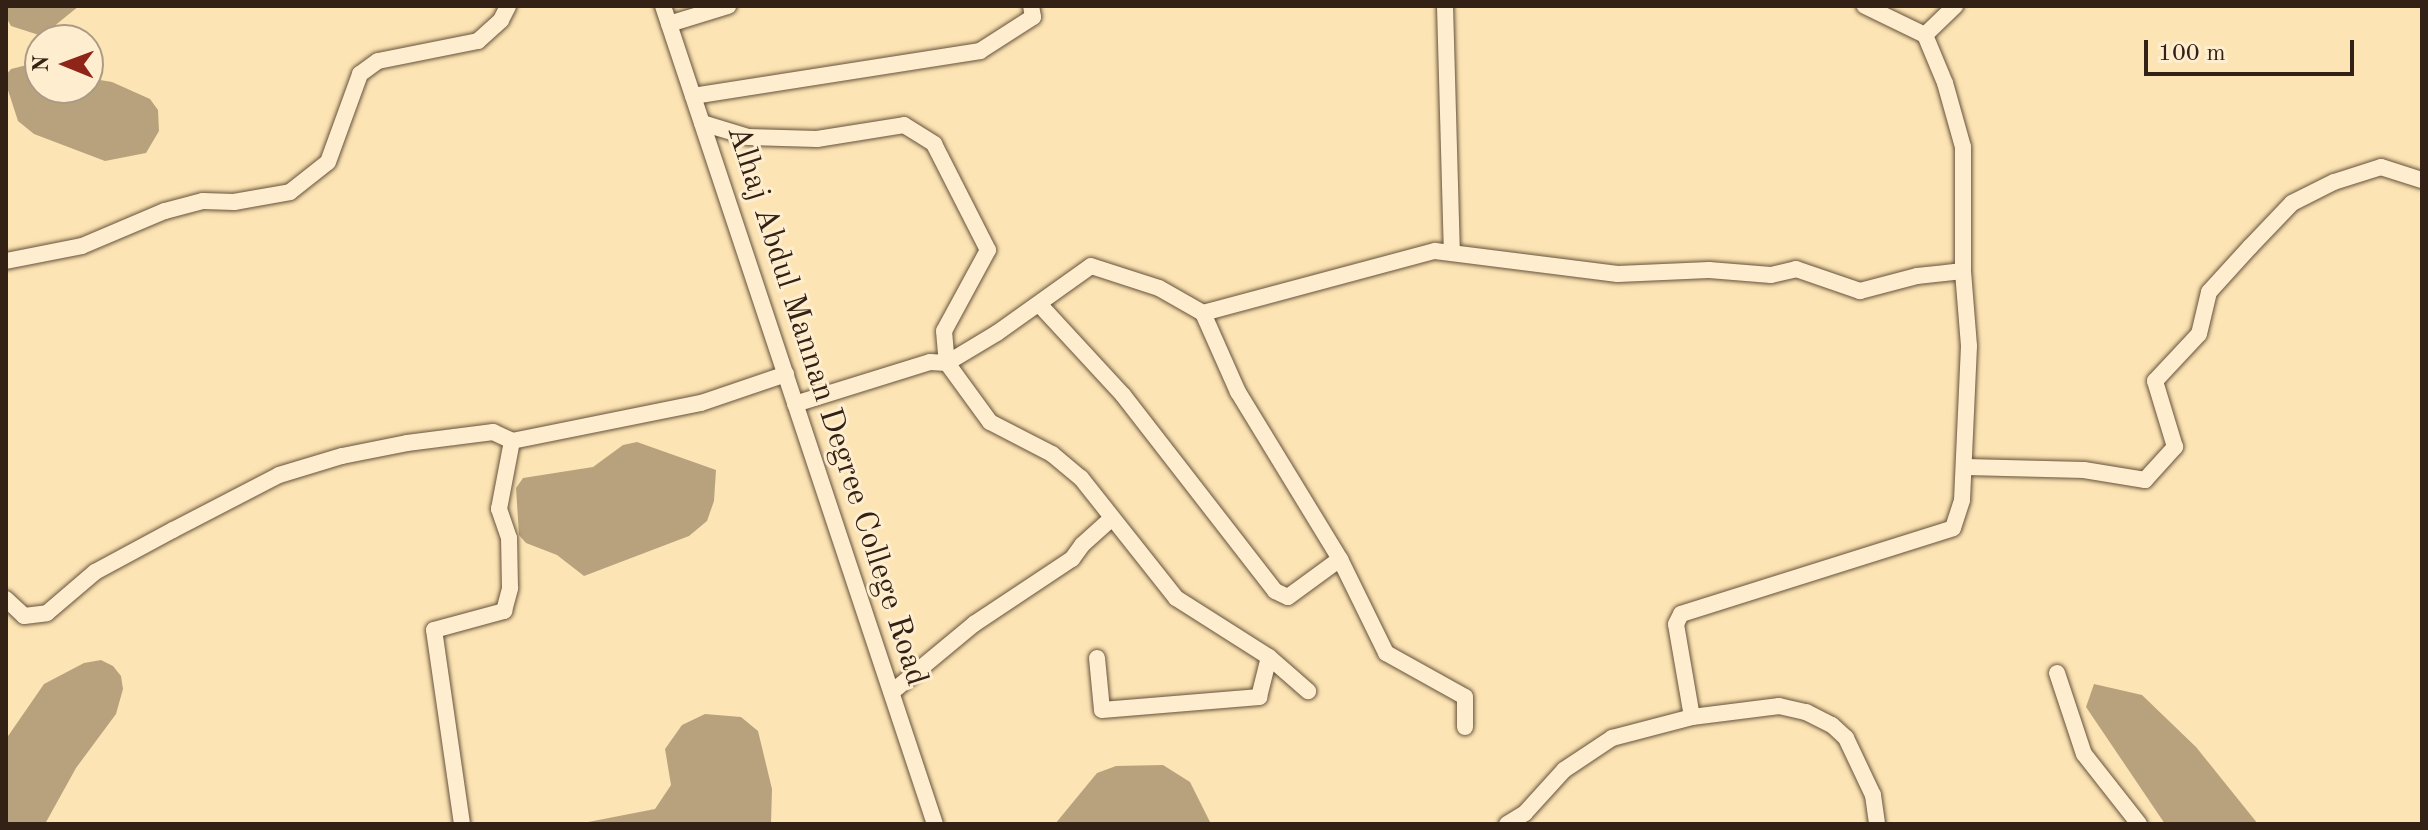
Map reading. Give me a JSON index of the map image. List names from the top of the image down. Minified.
{"streets":{"street":["Alhaj Abdul Mannan Degree College Road"]},"scale_bar":"100 m","north":"left"}
